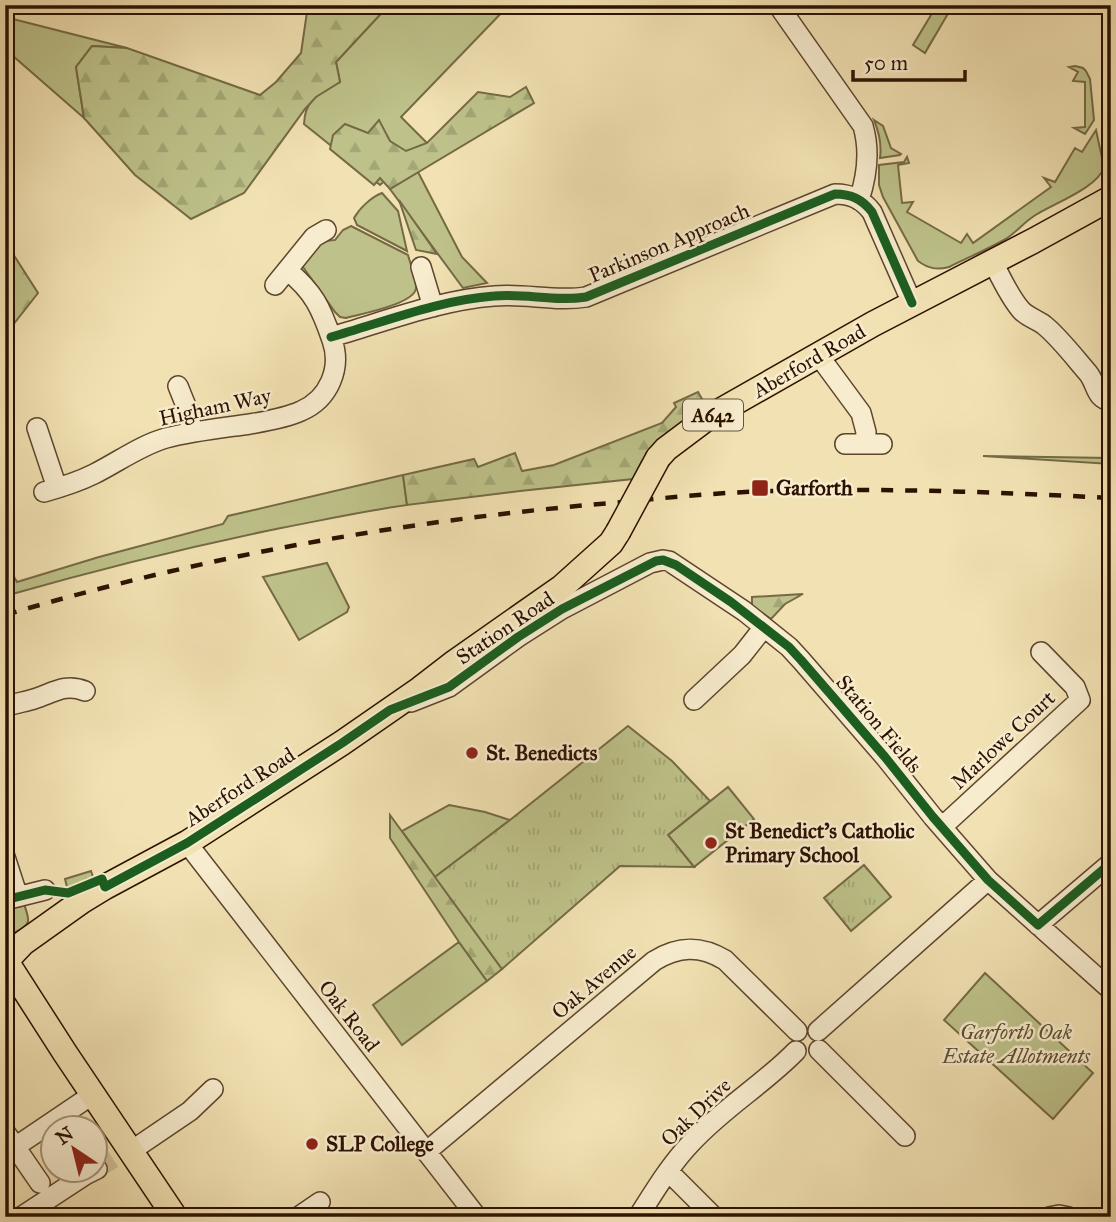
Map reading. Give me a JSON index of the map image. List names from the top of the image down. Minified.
{"streets":{"main road":["Aberford Road","A642"],"street":["Parkinson Approach","Higham Way","Station Road","Station Fields","Marlowe Court","Oak Avenue","Oak Road","Oak Drive"]},"crossings":[["Parkinson Approach","Higham Way"],["Aberford Road","Station Road"],["Aberford Road","Oak Road"],["Station Road","Station Fields"],["Station Fields","Marlowe Court"],["Oak Avenue","Oak Road"],["Oak Avenue","Oak Drive"]],"parks":["Garforth Oak Estate Allotments"],"places":{"transit":["Garforth"],"other":["St. Benedicts","St Benedict's Catholic Primary School","SLP College"]},"scale_bar":"50 m","north":"top left"}
